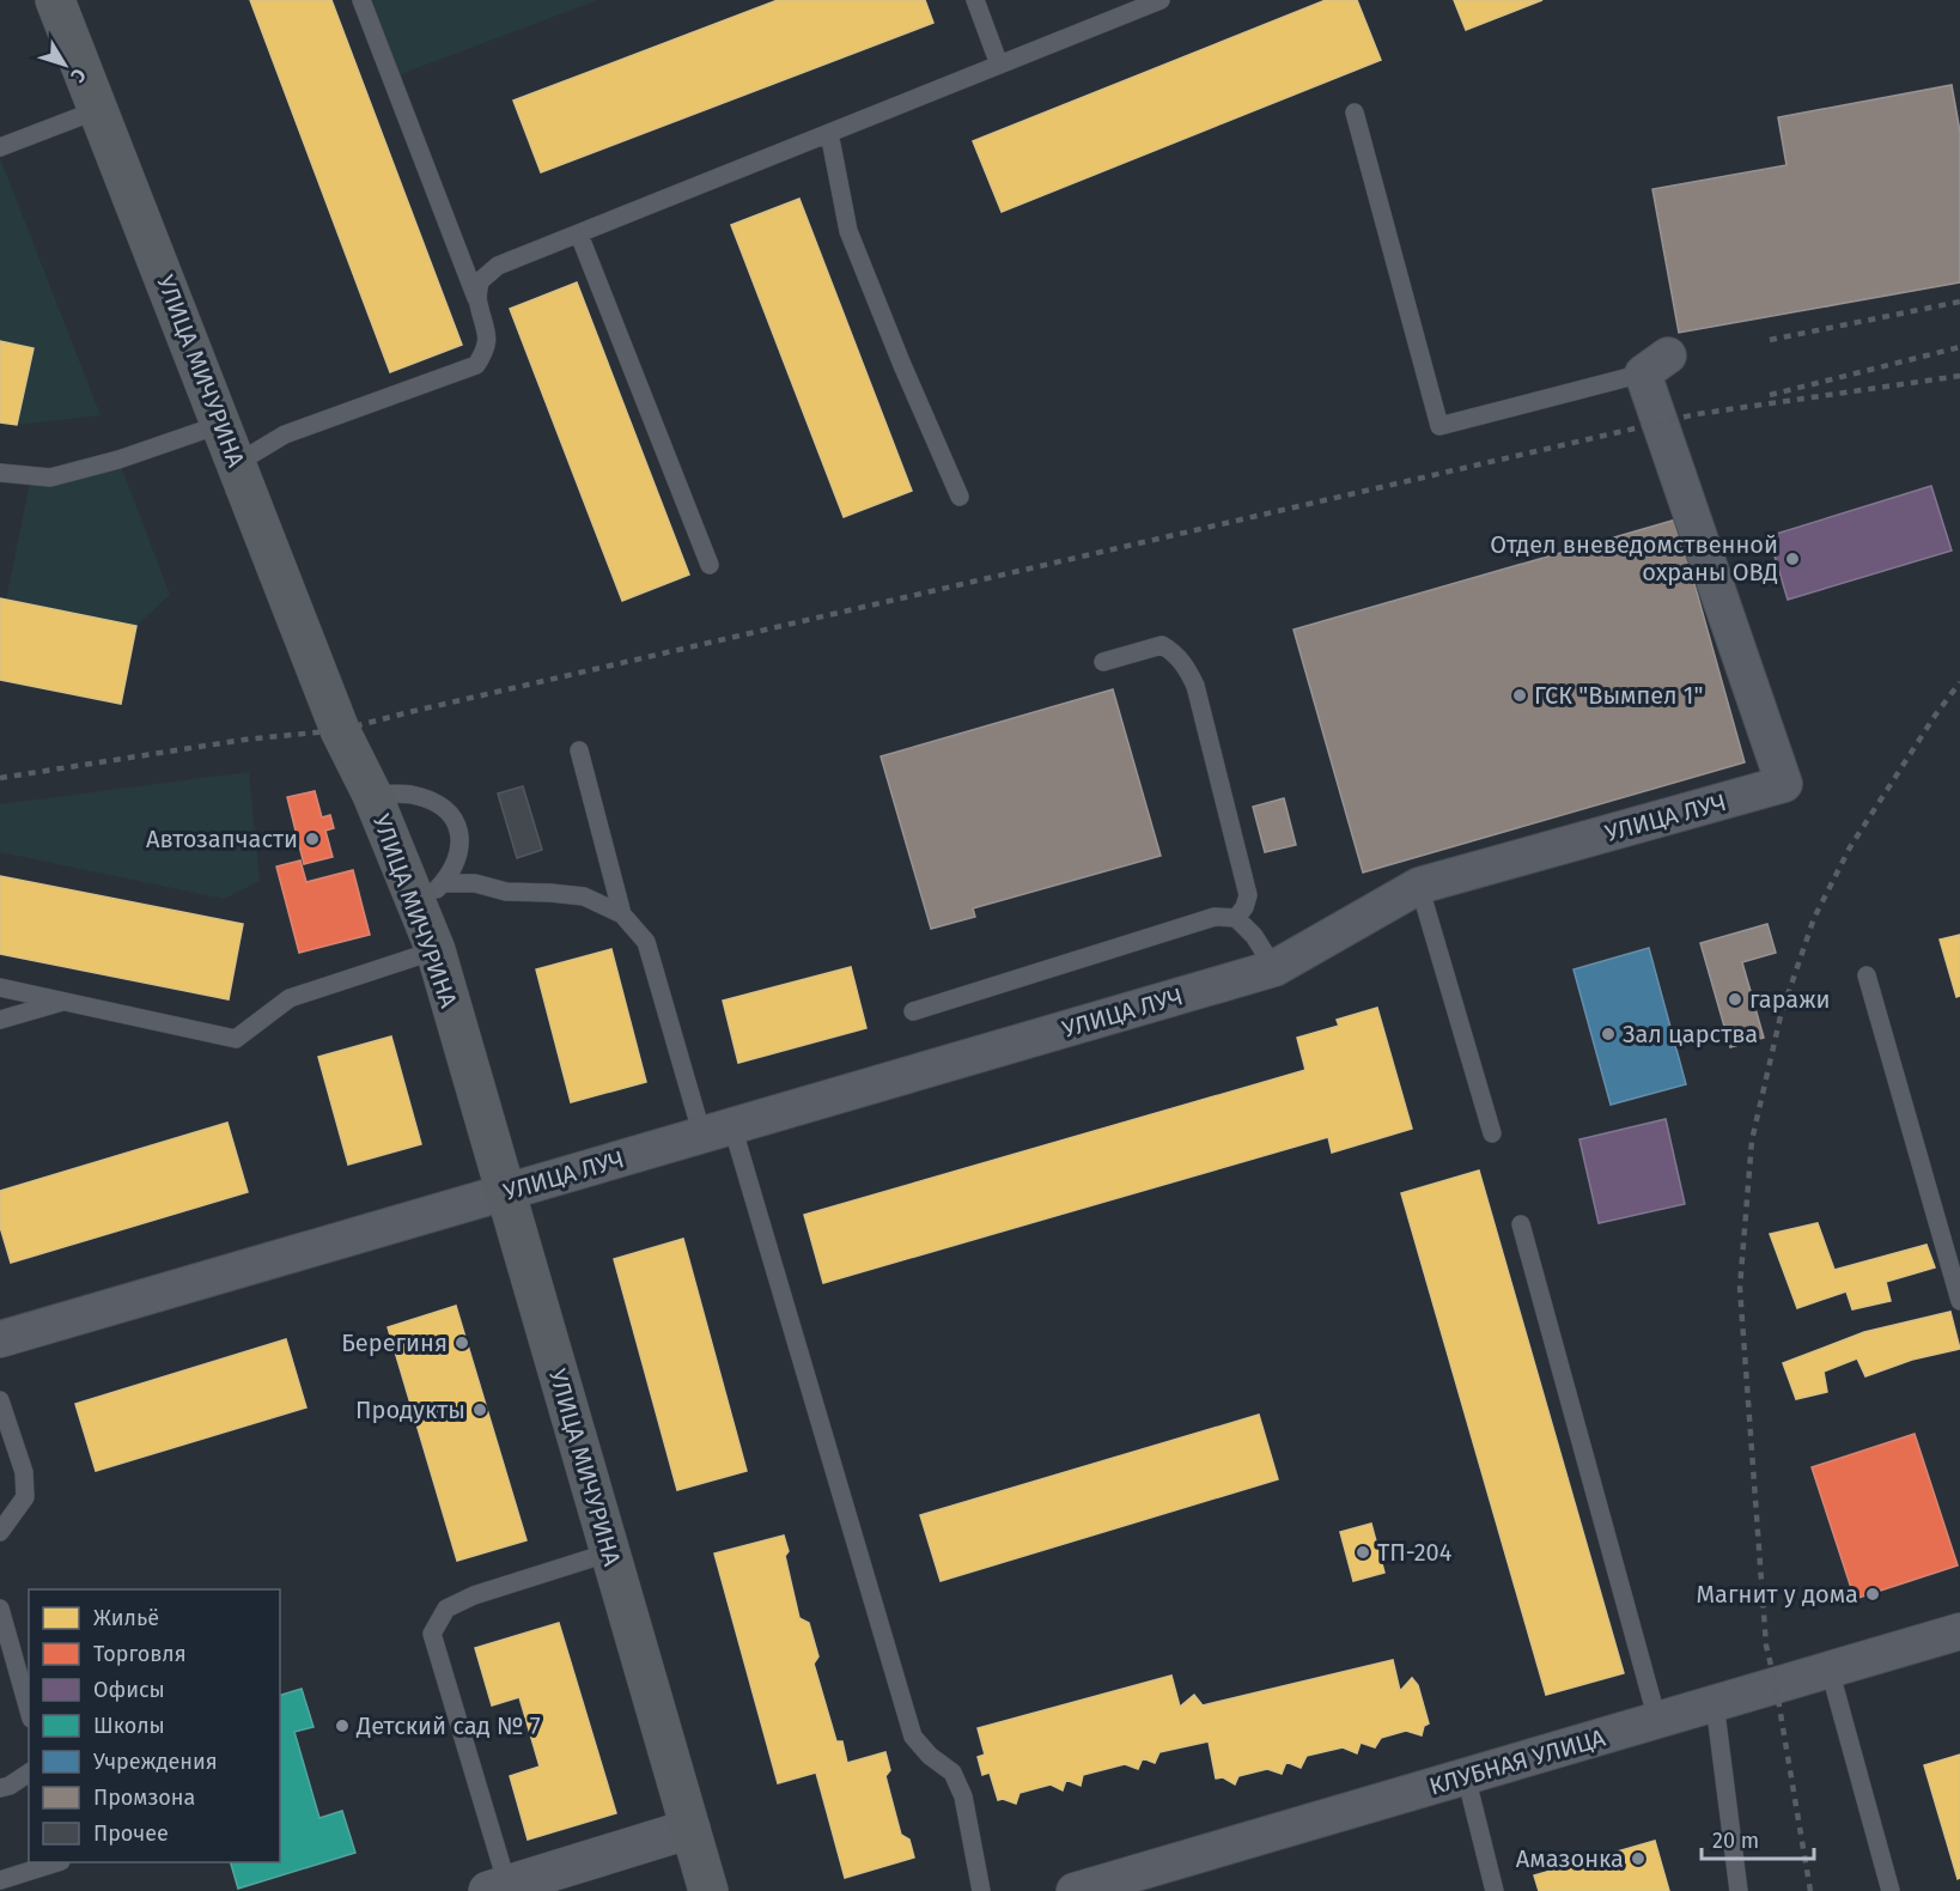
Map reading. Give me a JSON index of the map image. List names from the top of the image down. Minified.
{"streets":{"main road":["УЛИЦА МИЧУРИНА"],"street":["УЛИЦА ЛУЧ","КЛУБНАЯ УЛИЦА"]},"crossings":[["УЛИЦА МИЧУРИНА","УЛИЦА ЛУЧ"]],"places":["Отдел вневедомственной охраны ОВД","ГСК \"Вымпел 1\"","Автозапчасти","гаражи","Зал царства","Берегиня","Продукты","ТП-204","Магнит у дома","Детский сад № 7","Амазонка"],"legend":["Жильё","Торговля","Офисы","Школы","Учреждения","Промзона","Прочее"],"scale_bar":"20 m","north":"bottom right"}
